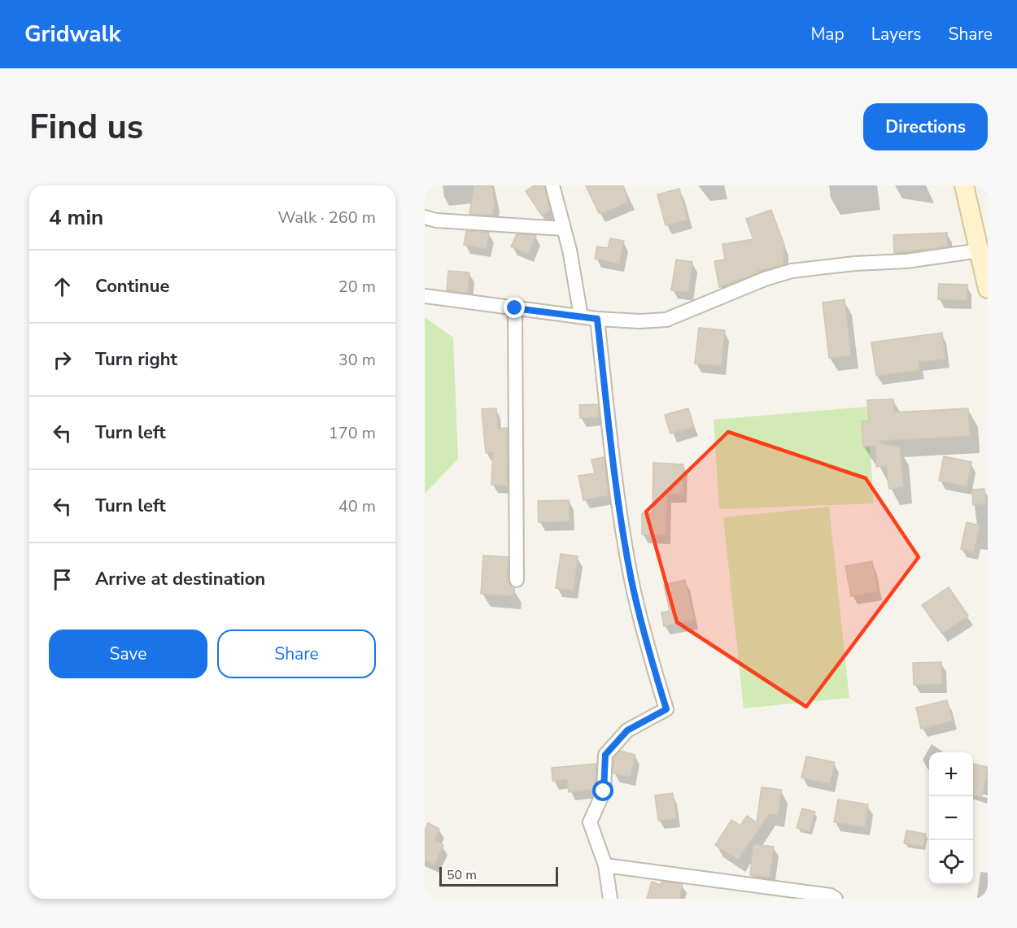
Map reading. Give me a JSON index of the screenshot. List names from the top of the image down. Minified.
{"scale_bar":"50 m","page":{"header":"Gridwalk","nav":["Map","Layers","Share"],"buttons":["Directions",["Save","Share"]],"title":"Find us","heading":["4 min","Walk · 260 m"],"list":[["Continue","20 m"],["Turn right","30 m"],["Turn left","170 m"],["Turn left","40 m"],"Arrive at destination"],"map_buttons":["+","−"],"scale":"50 m"}}
